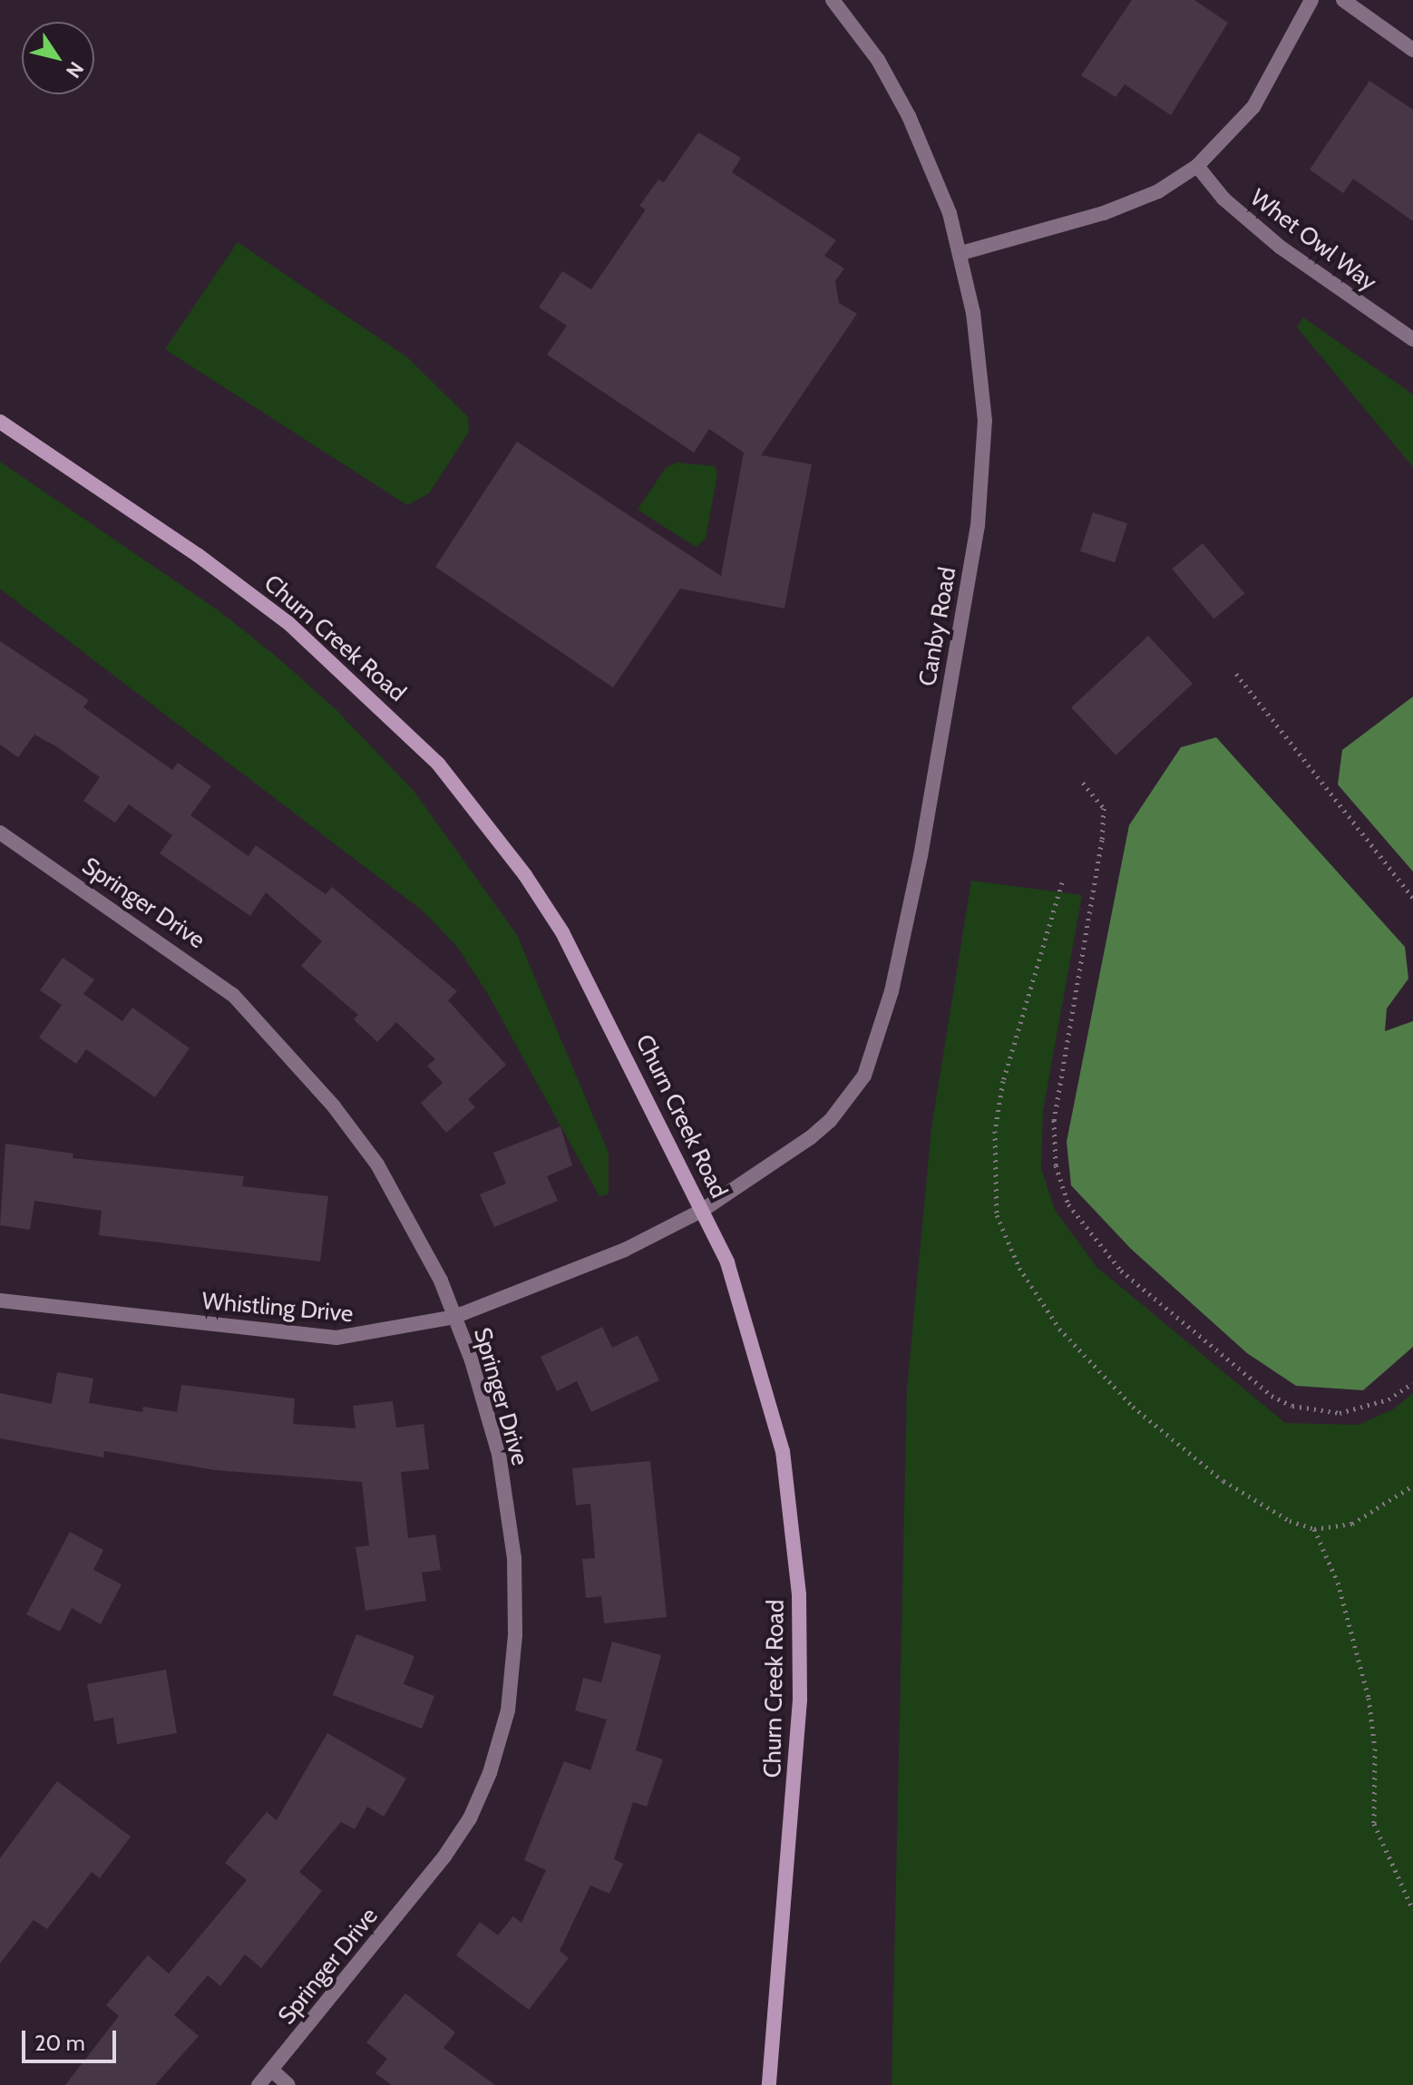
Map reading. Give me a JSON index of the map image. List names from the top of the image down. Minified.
{"streets":{"main road":["Churn Creek Road"],"street":["Whet Owl Way","Canby Road","Springer Drive","Whistling Drive"]},"crossings":[["Canby Road","Churn Creek Road"],["Canby Road","Whistling Drive"],["Churn Creek Road","Whistling Drive"],["Springer Drive","Whistling Drive"]],"scale_bar":"20 m","north":"bottom right"}
